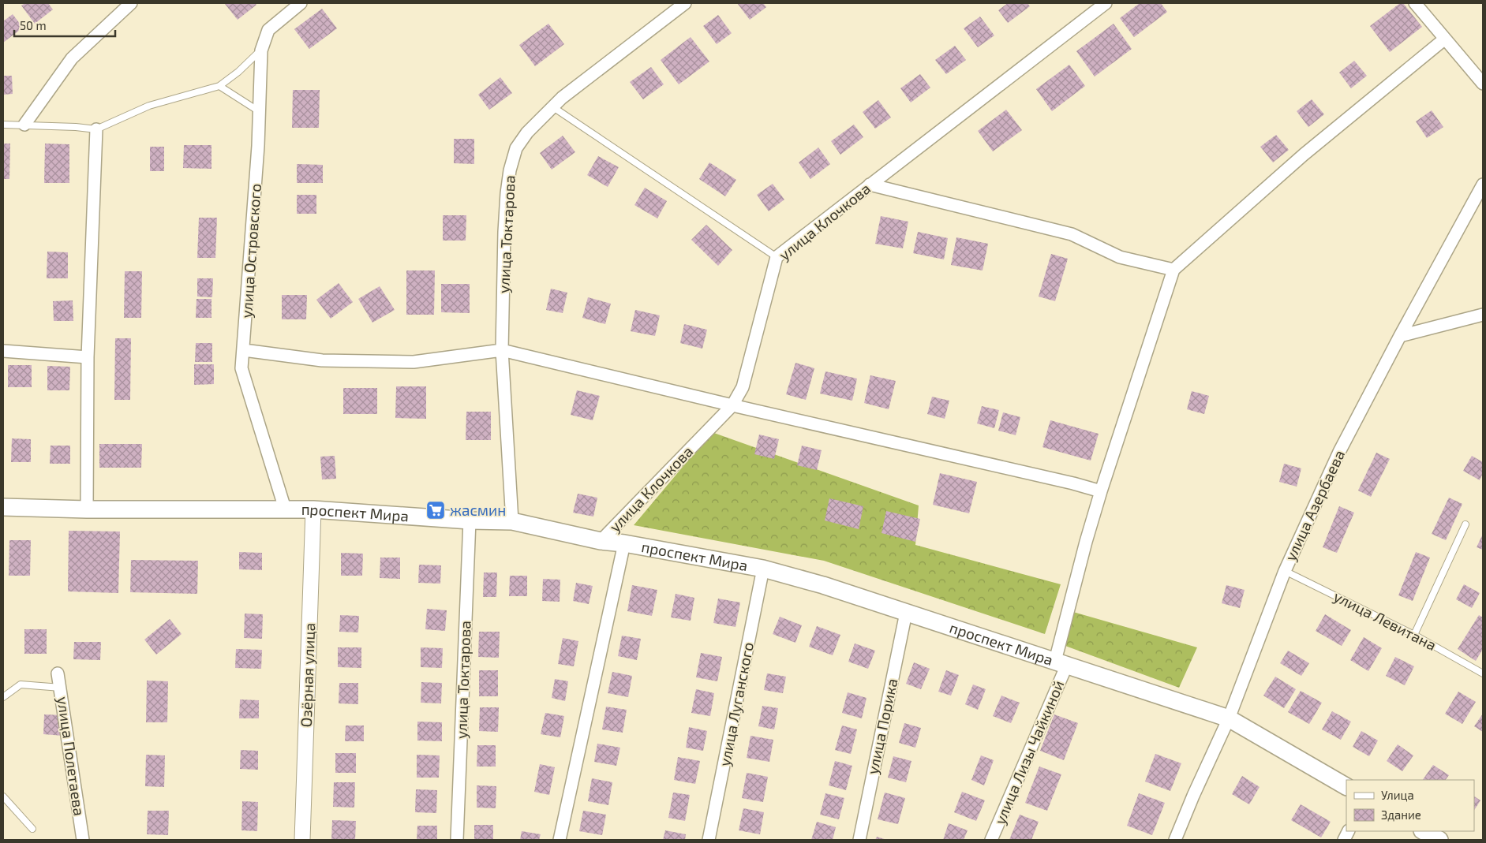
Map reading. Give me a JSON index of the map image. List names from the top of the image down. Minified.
{"streets":{"main road":["проспект Мира"],"street":["улица Клочкова","улица Токтарова","улица Островского","улица Азербаева","Озёрная улица","улица Луганского","улица Порика","улица Лизы Чайкиной","улица Полетаева"],"lane":["улица Левитана"]},"crossings":[["улица Клочкова","проспект Мира"],["улица Токтарова","проспект Мира"],["улица Островского","проспект Мира"],["улица Азербаева","проспект Мира"],["улица Азербаева","улица Левитана"],["проспект Мира","Озёрная улица"],["проспект Мира","улица Луганского"],["проспект Мира","улица Порика"],["проспект Мира","улица Лизы Чайкиной"]],"places":{"supermarket":["жасмин"]},"legend":["Улица","Здание"],"scale_bar":"50 m"}
